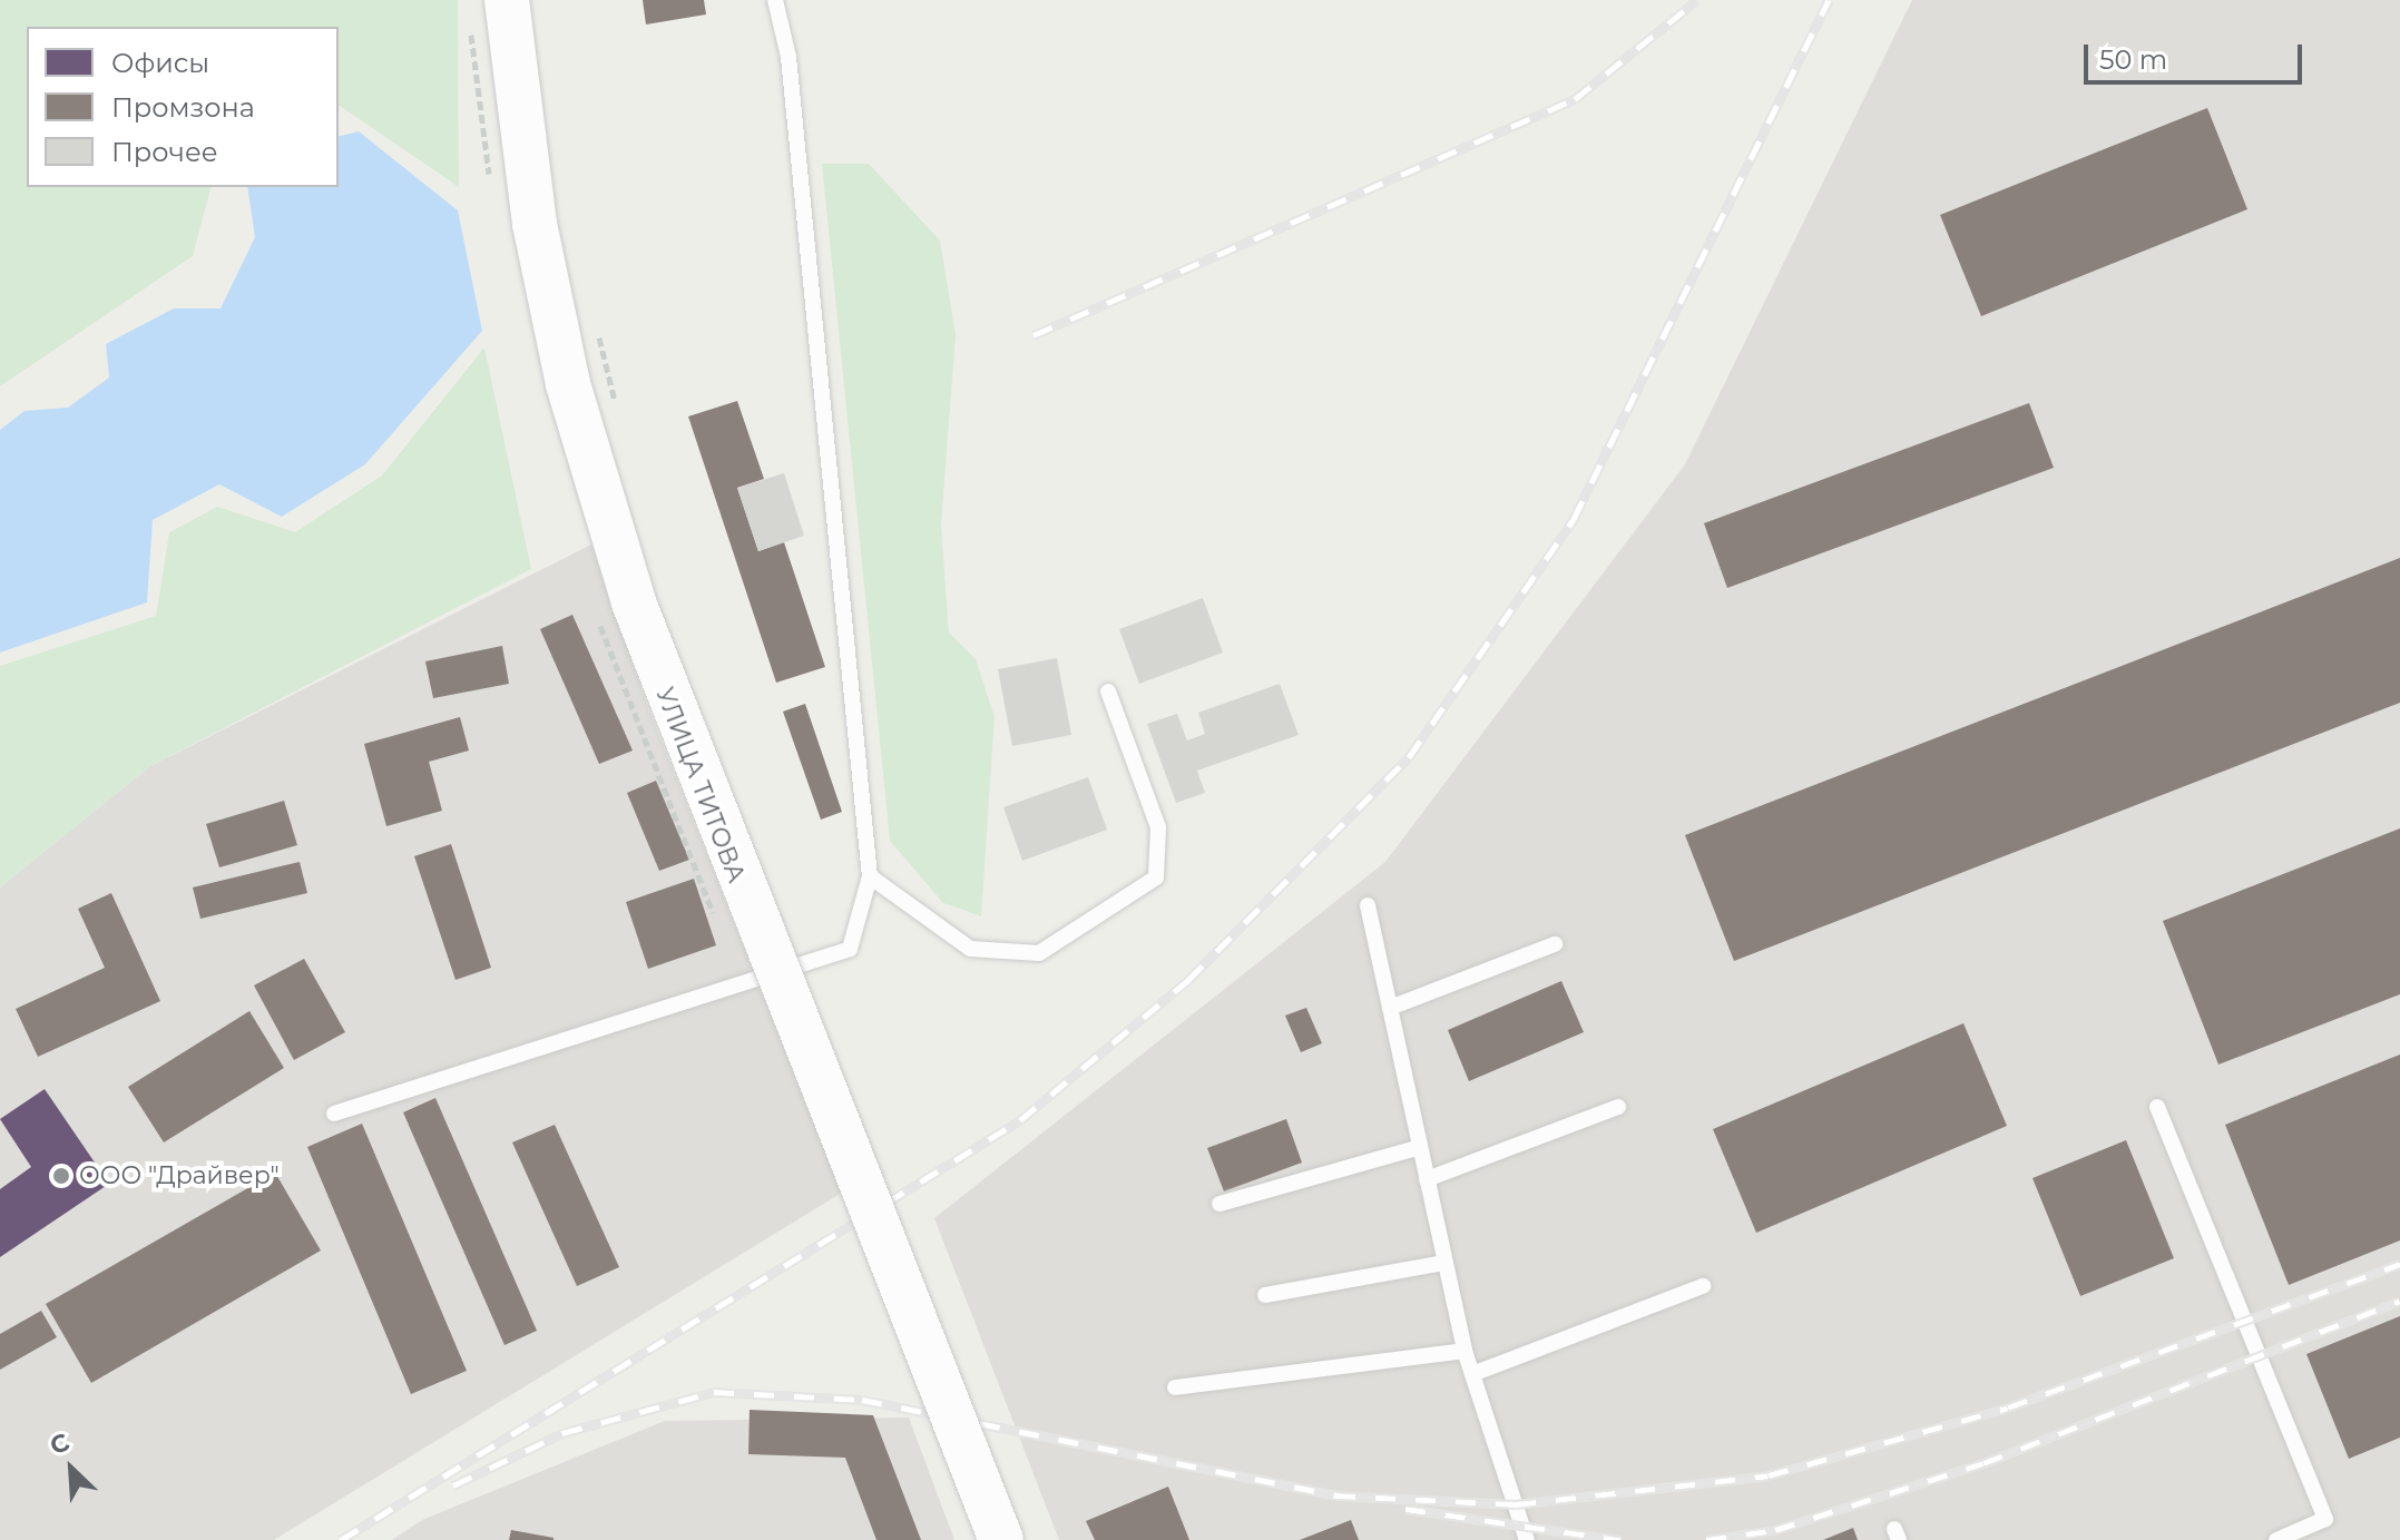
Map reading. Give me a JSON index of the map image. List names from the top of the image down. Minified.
{"streets":{"main road":["УЛИЦА ТИТОВА"]},"places":["ООО \"Драйвер\""],"legend":["Офисы","Промзона","Прочее"],"scale_bar":"50 m","north":"top left"}
